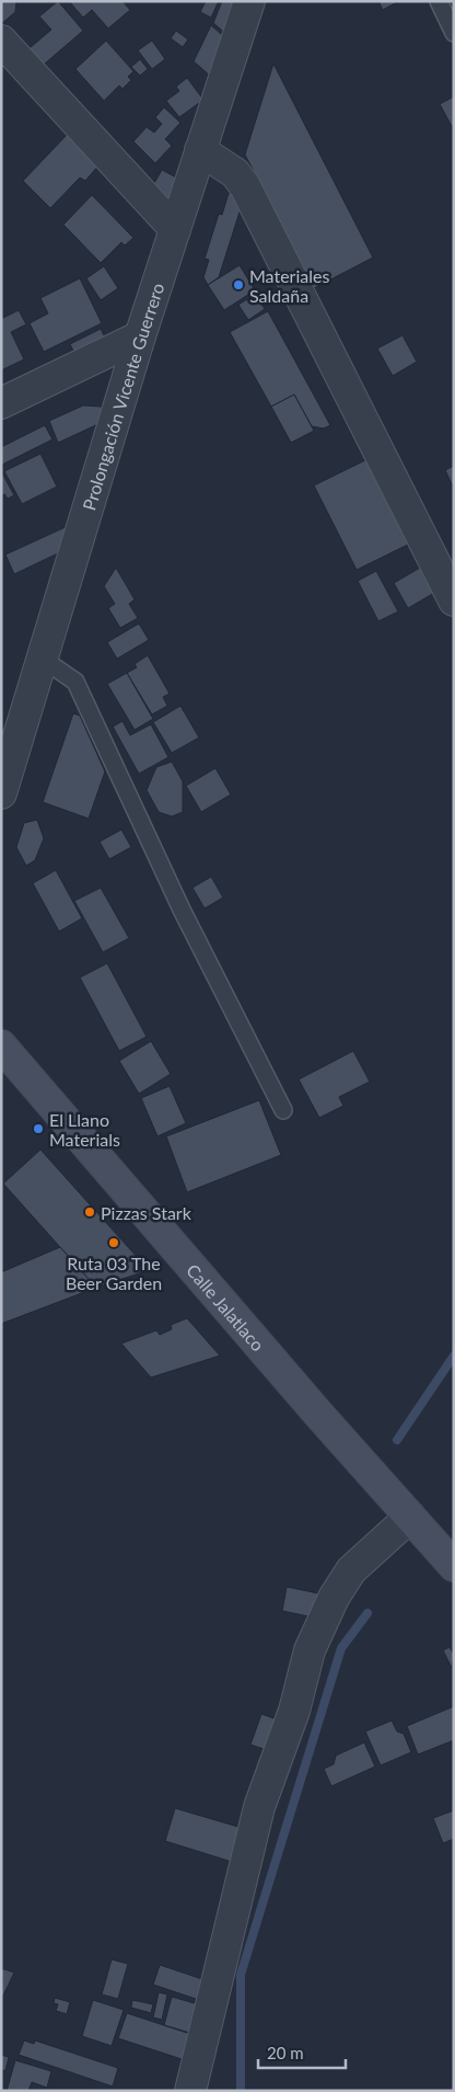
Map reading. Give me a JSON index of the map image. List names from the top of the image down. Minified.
{"streets":{"main road":["Calle Jalatlaco"],"street":["Prolongación Vicente Guerrero"]},"places":["Materiales Saldaña","El Llano Materials","Pizzas Stark","Ruta 03 The Beer Garden"],"scale_bar":"20 m"}
